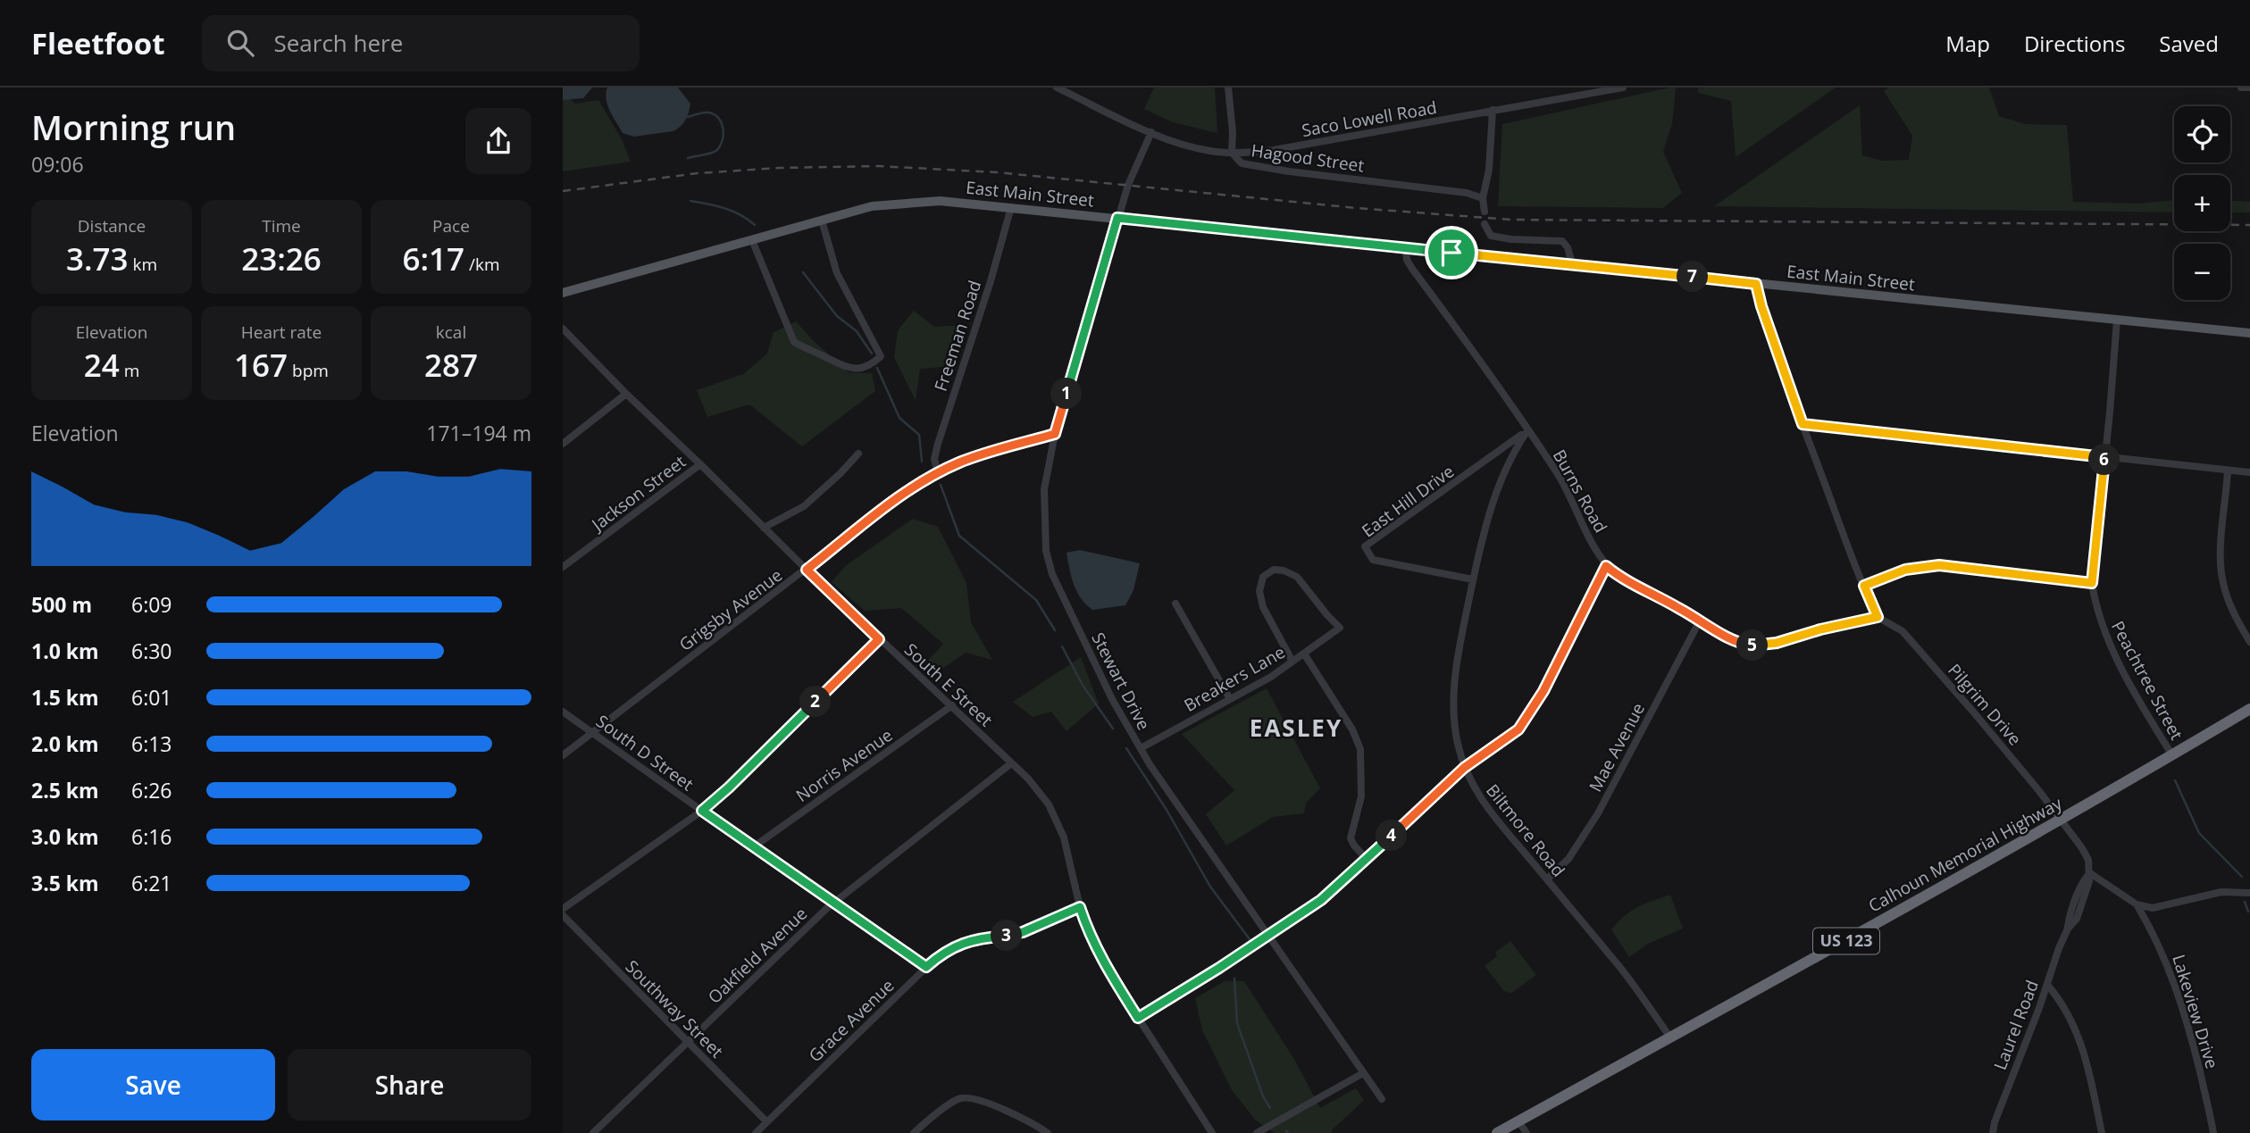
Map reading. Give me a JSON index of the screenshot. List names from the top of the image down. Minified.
{"streets":{"highway":["Calhoun Memorial Highway","US 123"],"main road":["East Main Street"],"street":["Saco Lowell Road","Hagood Street","Freeman Road","Burns Road","Jackson Street","East Hill Drive","Grigsby Avenue","Breakers Lane","Peachtree Street","Stewart Drive","South E Street","Pilgrim Drive","Mae Avenue","South D Street","Norris Avenue","Biltmore Road","Oakfield Avenue","Southway Street","Lakeview Drive","Grace Avenue","Laurel Road"]},"crossings":[["Saco Lowell Road","Hagood Street"],["Hagood Street","Stewart Drive"],["East Main Street","Freeman Road"],["East Main Street","Burns Road"],["East Main Street","Peachtree Street"],["East Main Street","Stewart Drive"],["Freeman Road","Grigsby Avenue"],["Burns Road","East Hill Drive"],["Burns Road","Pilgrim Drive"],["Burns Road","Mae Avenue"],["Burns Road","Biltmore Road"],["Jackson Street","South E Street"],["East Hill Drive","Biltmore Road"],["Grigsby Avenue","Stewart Drive"],["Grigsby Avenue","South E Street"],["Grigsby Avenue","South D Street"],["Breakers Lane","Stewart Drive"],["Peachtree Street","Calhoun Memorial Highway"],["South E Street","Norris Avenue"],["South E Street","Oakfield Avenue"],["South E Street","Grace Avenue"],["Pilgrim Drive","Calhoun Memorial Highway"],["Pilgrim Drive","Laurel Road"],["Mae Avenue","Biltmore Road"],["South D Street","Norris Avenue"],["South D Street","Oakfield Avenue"],["South D Street","Grace Avenue"],["Biltmore Road","Calhoun Memorial Highway"],["Oakfield Avenue","Southway Street"],["Southway Street","Grace Avenue"]],"districts":["EASLEY"],"page":{"header":"Fleetfoot","search":"Search here","nav":["Map","Directions","Saved"],"heading":["Morning run","09:06"],"map_buttons":["+","−"],"stats":[["Distance","3.73 km"],["Time","23:26"],["Pace","6:17 /km"],["Elevation","24 m"],["Heart rate","167 bpm"],["kcal","287"]],"pins":["7","1","6","5","2","4","3"],"chart":["Elevation","171–194 m"],"list":[{"name":"500 m","note":"6:09"},{"name":"1.0 km","note":"6:30"},{"name":"1.5 km","note":"6:01"},{"name":"2.0 km","note":"6:13"},{"name":"2.5 km","note":"6:26"},{"name":"3.0 km","note":"6:16"},{"name":"3.5 km","note":"6:21"}],"buttons":["Save","Share"]}}
